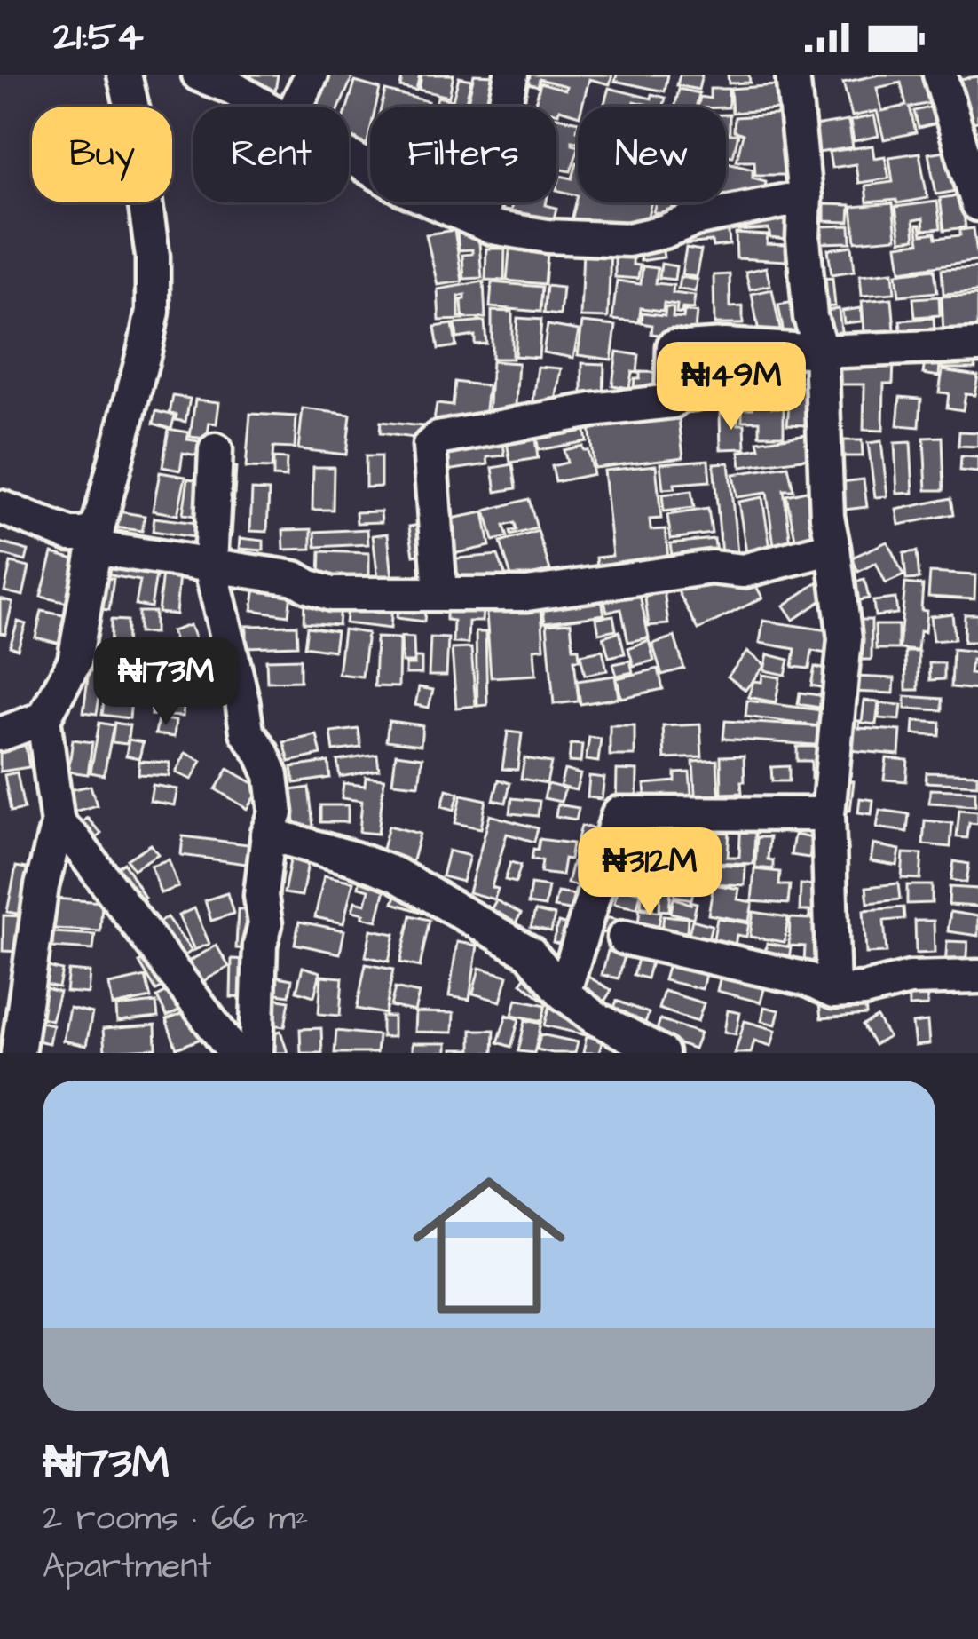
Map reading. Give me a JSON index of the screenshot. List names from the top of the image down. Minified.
{"page":{"status":"21:54","chip":["Buy","Rent","Filters","New"],"price":["₦149M","₦173M","₦312M"],"list":[{"name":"₦173M","note":"2 rooms · 66 m² · Apartment"}]}}
